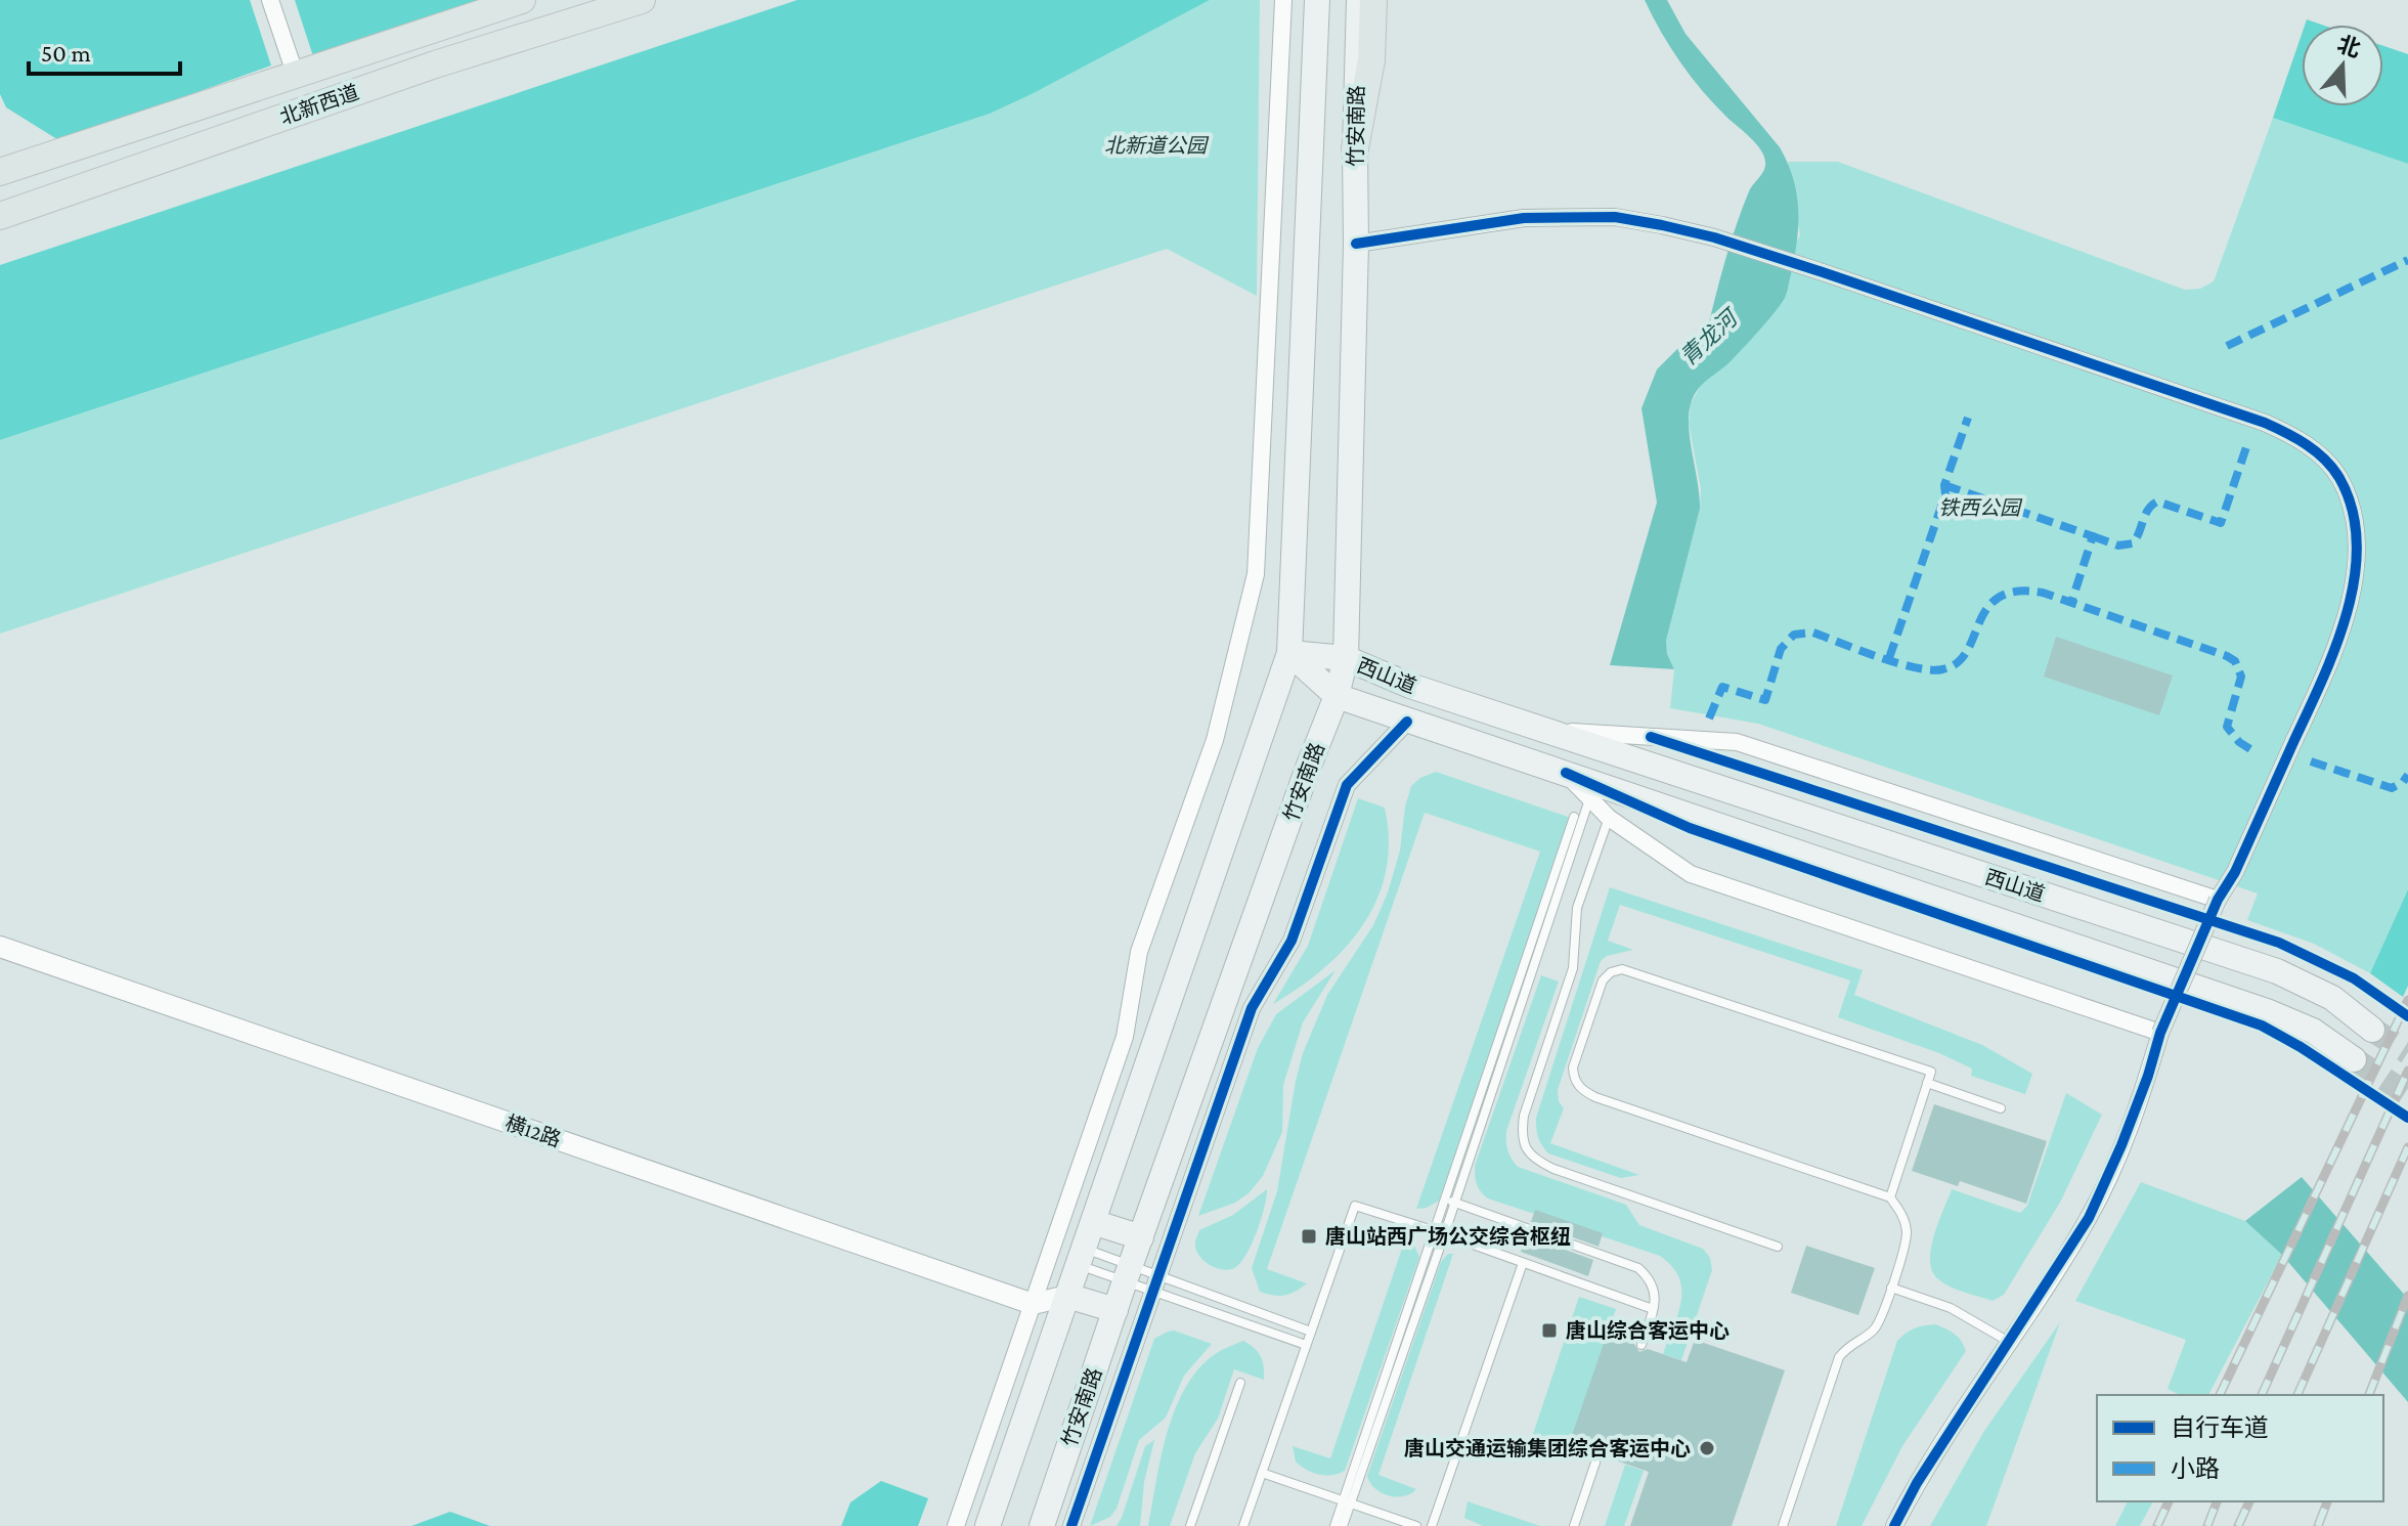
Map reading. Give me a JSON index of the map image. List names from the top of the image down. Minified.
{"streets":{"main road":["北新西道","竹安南路","西山道"],"street":["横12路"]},"crossings":[["竹安南路","西山道"]],"water":["青龙河"],"parks":["北新道公园","铁西公园"],"places":{"transit":["唐山站西广场公交综合枢纽","唐山综合客运中心"],"other":["唐山交通运输集团综合客运中心"]},"legend":["自行车道","小路"],"scale_bar":"50 m","north":"top"}
